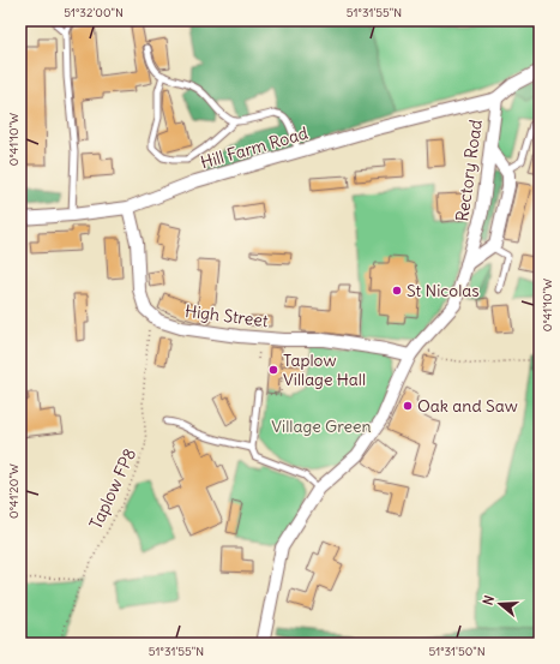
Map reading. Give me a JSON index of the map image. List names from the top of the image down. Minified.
{"streets":{"street":["Hill Farm Road","Rectory Road","High Street"],"path":["Taplow FP8"]},"crossings":[["Hill Farm Road","Rectory Road"],["Rectory Road","High Street"],["High Street","Taplow FP8"]],"parks":["Village Green"],"places":["St Nicolas","Taplow Village Hall","Oak and Saw"],"north":"left","coordinates":["51°32'00\"N","51°31'55\"N","0°41'10\"W","0°41'20\"W","51°31'50\"N"]}
